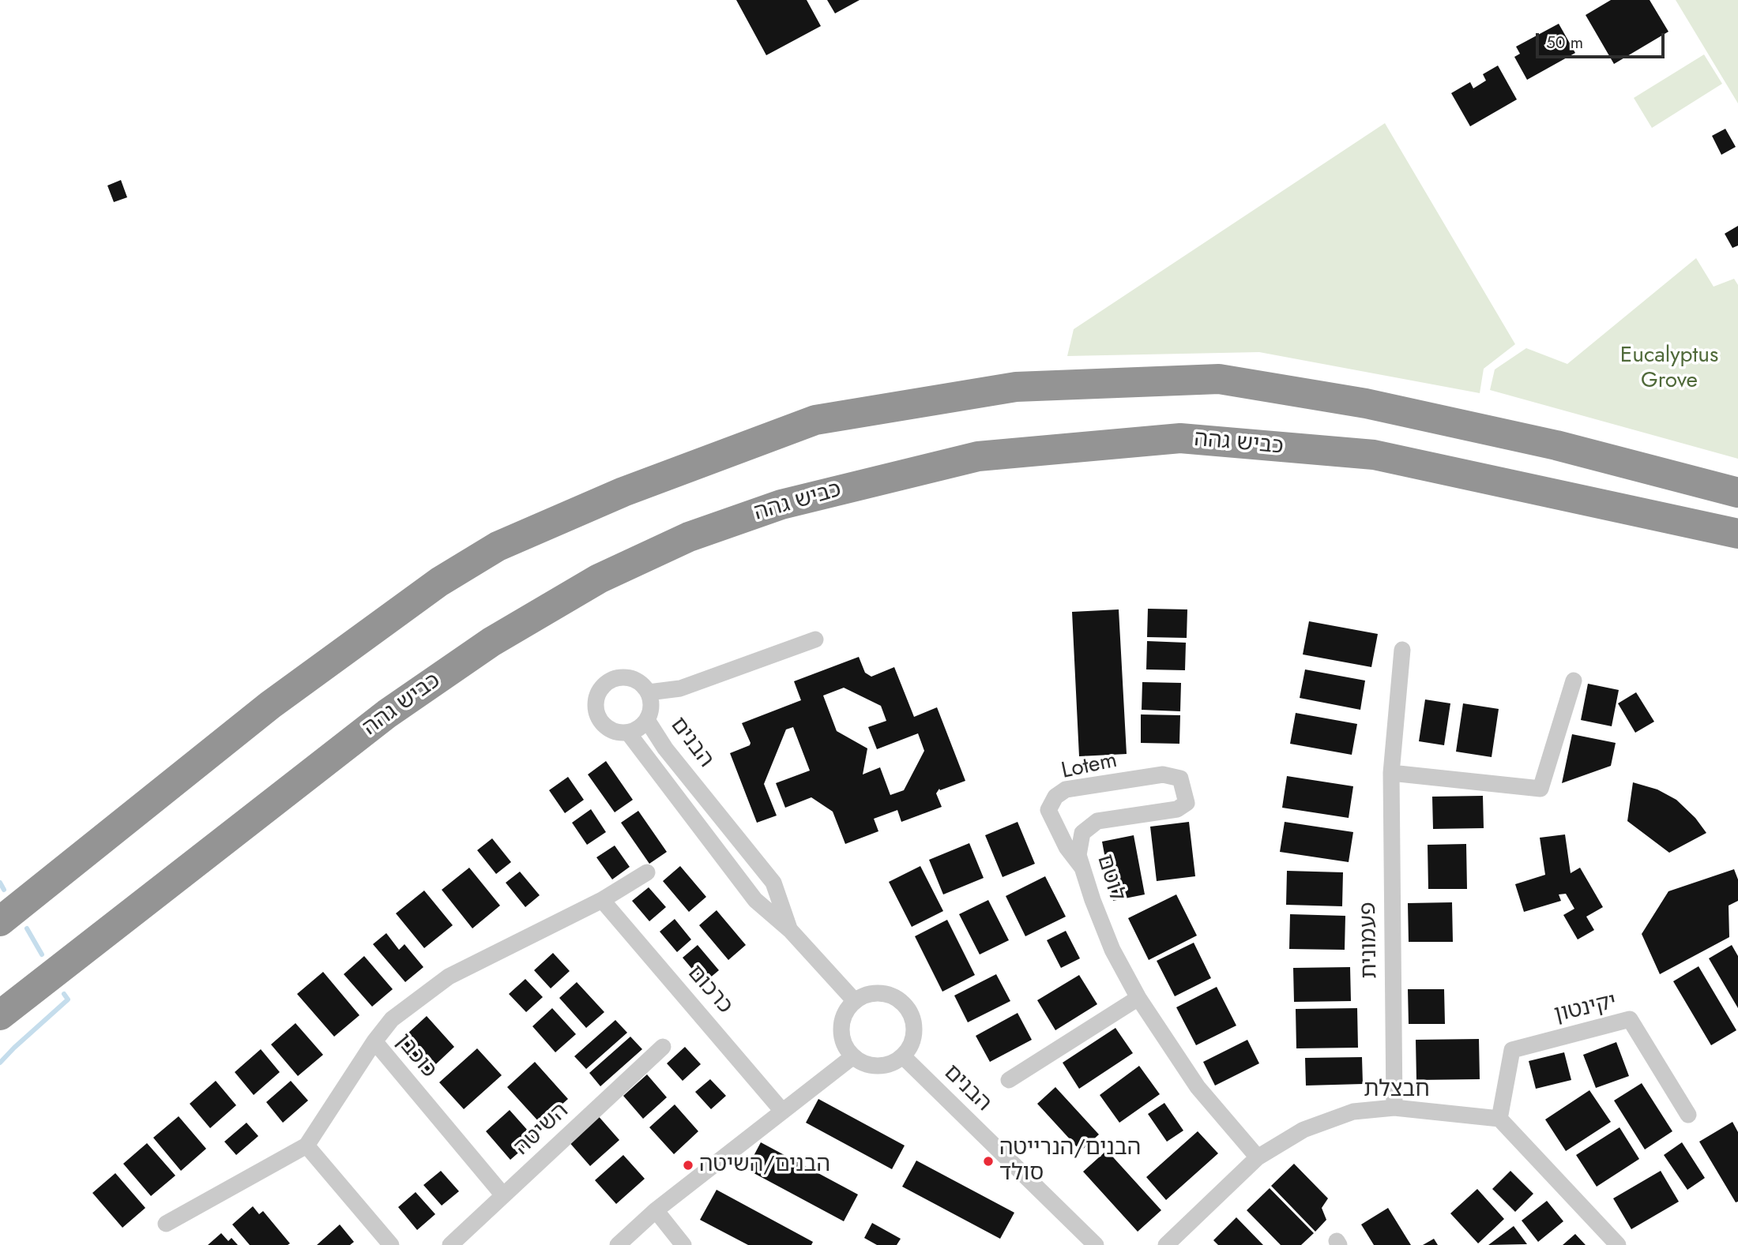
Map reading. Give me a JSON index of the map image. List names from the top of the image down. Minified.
{"streets":{"highway":["כביש גהה"],"street":["הבנים","Lotem","לוטם","פעמונית","כרכום","יקינטון","כוכבן","חבצלת","השיטה"]},"crossings":[["Lotem","לוטם"],["לוטם","חבצלת"],["פעמונית","חבצלת"],["יקינטון","חבצלת"],["כוכבן","השיטה"]],"parks":["Eucalyptus Grove"],"places":["הבנים/הנרייטה סולד","הבנים/השיטה"],"scale_bar":"50 m"}
